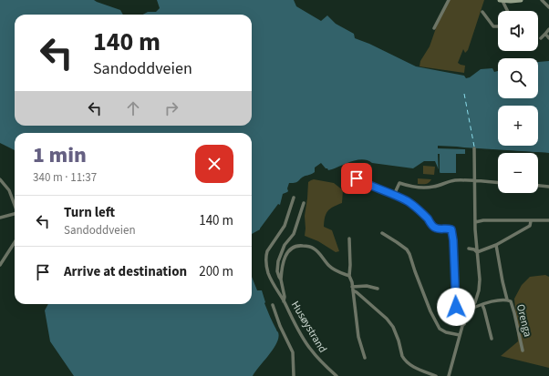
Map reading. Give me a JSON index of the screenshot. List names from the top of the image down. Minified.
{"streets":{"street":["Orenga","Husøystrand"]},"page":{"map_buttons":["+","−"],"turn":["140 m","Sandoddveien"],"heading":["1 min","340 m · 11:37"],"list":[{"name":"Turn left","note":"Sandoddveien","value":"140 m"},{"name":"Arrive at destination","value":"200 m"}]}}
